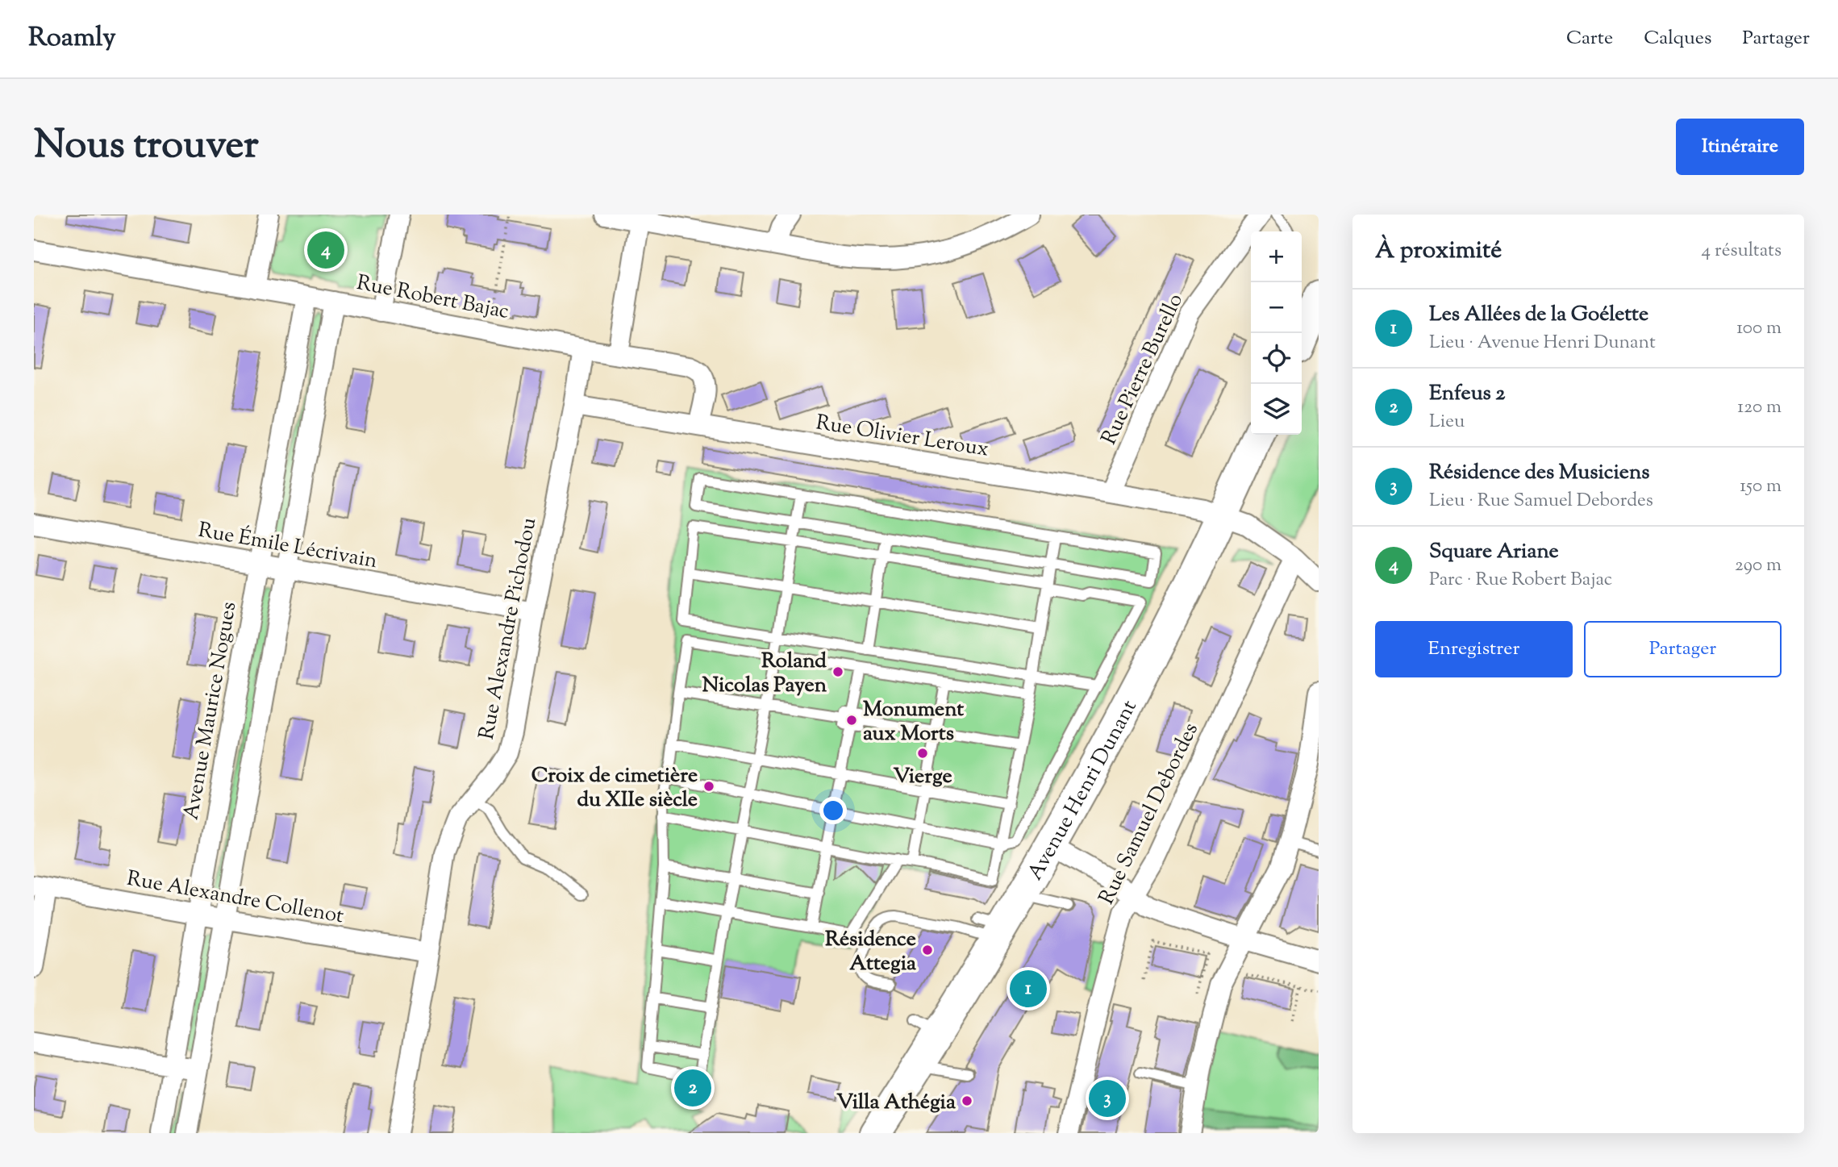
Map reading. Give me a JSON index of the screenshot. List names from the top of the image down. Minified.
{"streets":{"main road":["Avenue Henri Dunant"],"street":["Rue Robert Bajac","Rue Pierre Burello","Rue Olivier Leroux","Rue Émile Lécrivain","Rue Alexandre Pichodou","Avenue Maurice Nogues","Rue Samuel Debordes","Rue Alexandre Collenot"]},"crossings":[["Rue Robert Bajac","Rue Olivier Leroux"],["Rue Robert Bajac","Rue Alexandre Pichodou"],["Rue Robert Bajac","Avenue Maurice Nogues"],["Rue Pierre Burello","Rue Olivier Leroux"],["Rue Olivier Leroux","Rue Alexandre Pichodou"],["Rue Olivier Leroux","Avenue Henri Dunant"],["Rue Olivier Leroux","Rue Samuel Debordes"],["Rue Émile Lécrivain","Rue Alexandre Pichodou"],["Rue Émile Lécrivain","Avenue Maurice Nogues"],["Rue Alexandre Pichodou","Rue Alexandre Collenot"],["Avenue Maurice Nogues","Rue Alexandre Collenot"]],"places":["Roland Nicolas Payen","Monument aux Morts","Vierge","Croix de cimetière du XIIe siècle","Résidence Attegia","Villa Athégia"],"page":{"header":"Roamly","nav":["Carte","Calques","Partager"],"title":"Nous trouver","buttons":["Itinéraire",["Enregistrer","Partager"]],"heading":["À proximité","4 résultats"],"pins":["4","1","2","3"],"map_buttons":["+","−"],"list":[{"mark":"1","name":"Les Allées de la Goélette","note":"Lieu · Avenue Henri Dunant","value":"100 m"},{"mark":"2","name":"Enfeus 2","note":"Lieu","value":"120 m"},{"mark":"3","name":"Résidence des Musiciens","note":"Lieu · Rue Samuel Debordes","value":"150 m"},{"mark":"4","name":"Square Ariane","note":"Parc · Rue Robert Bajac","value":"290 m"}]}}
